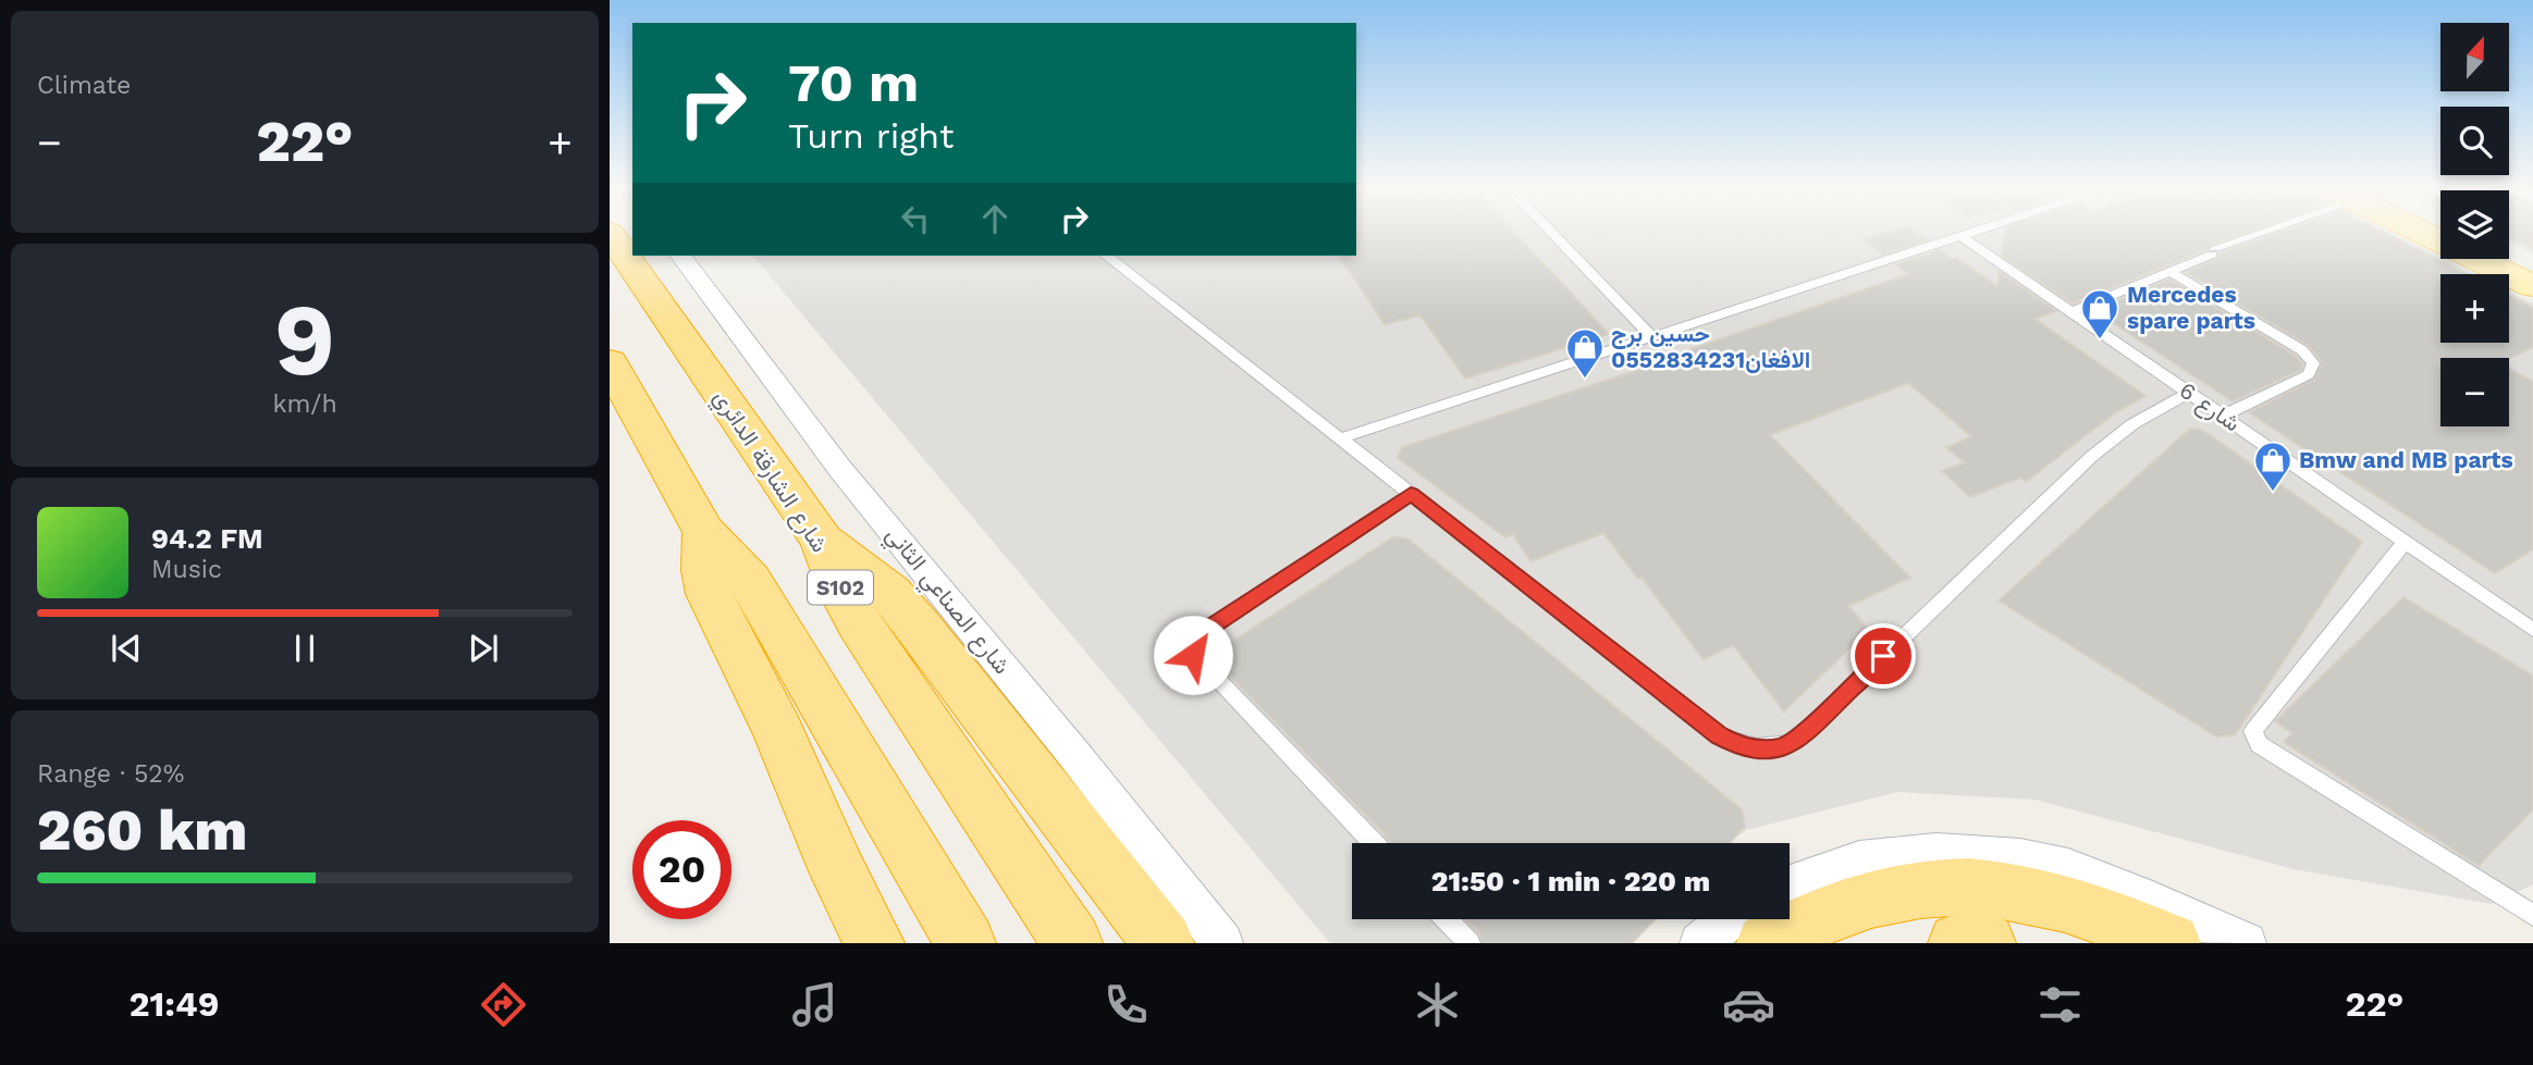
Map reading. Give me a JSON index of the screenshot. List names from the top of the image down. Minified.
{"streets":{"highway":["شارع الشارقة الدائري","S102"],"street":["شارع الصناعي الثاني"],"lane":["شارع 6"]},"places":{"shop":["Mercedes spare parts","حسين برج الافغان0552834231","Bmw and MB parts"]},"north":"top","page":{"tile":["Climate",["9","km/h"],["Range · 52%","260 km"]],"map_buttons":["+","−"],"turn":["70 m","Turn right"],"heat":["−","22°","+"],"song":["94.2 FM","Music"],"limit":"20","trip":"21:50 · 1 min · 220 m","tabs":["21:49","22°"]}}
